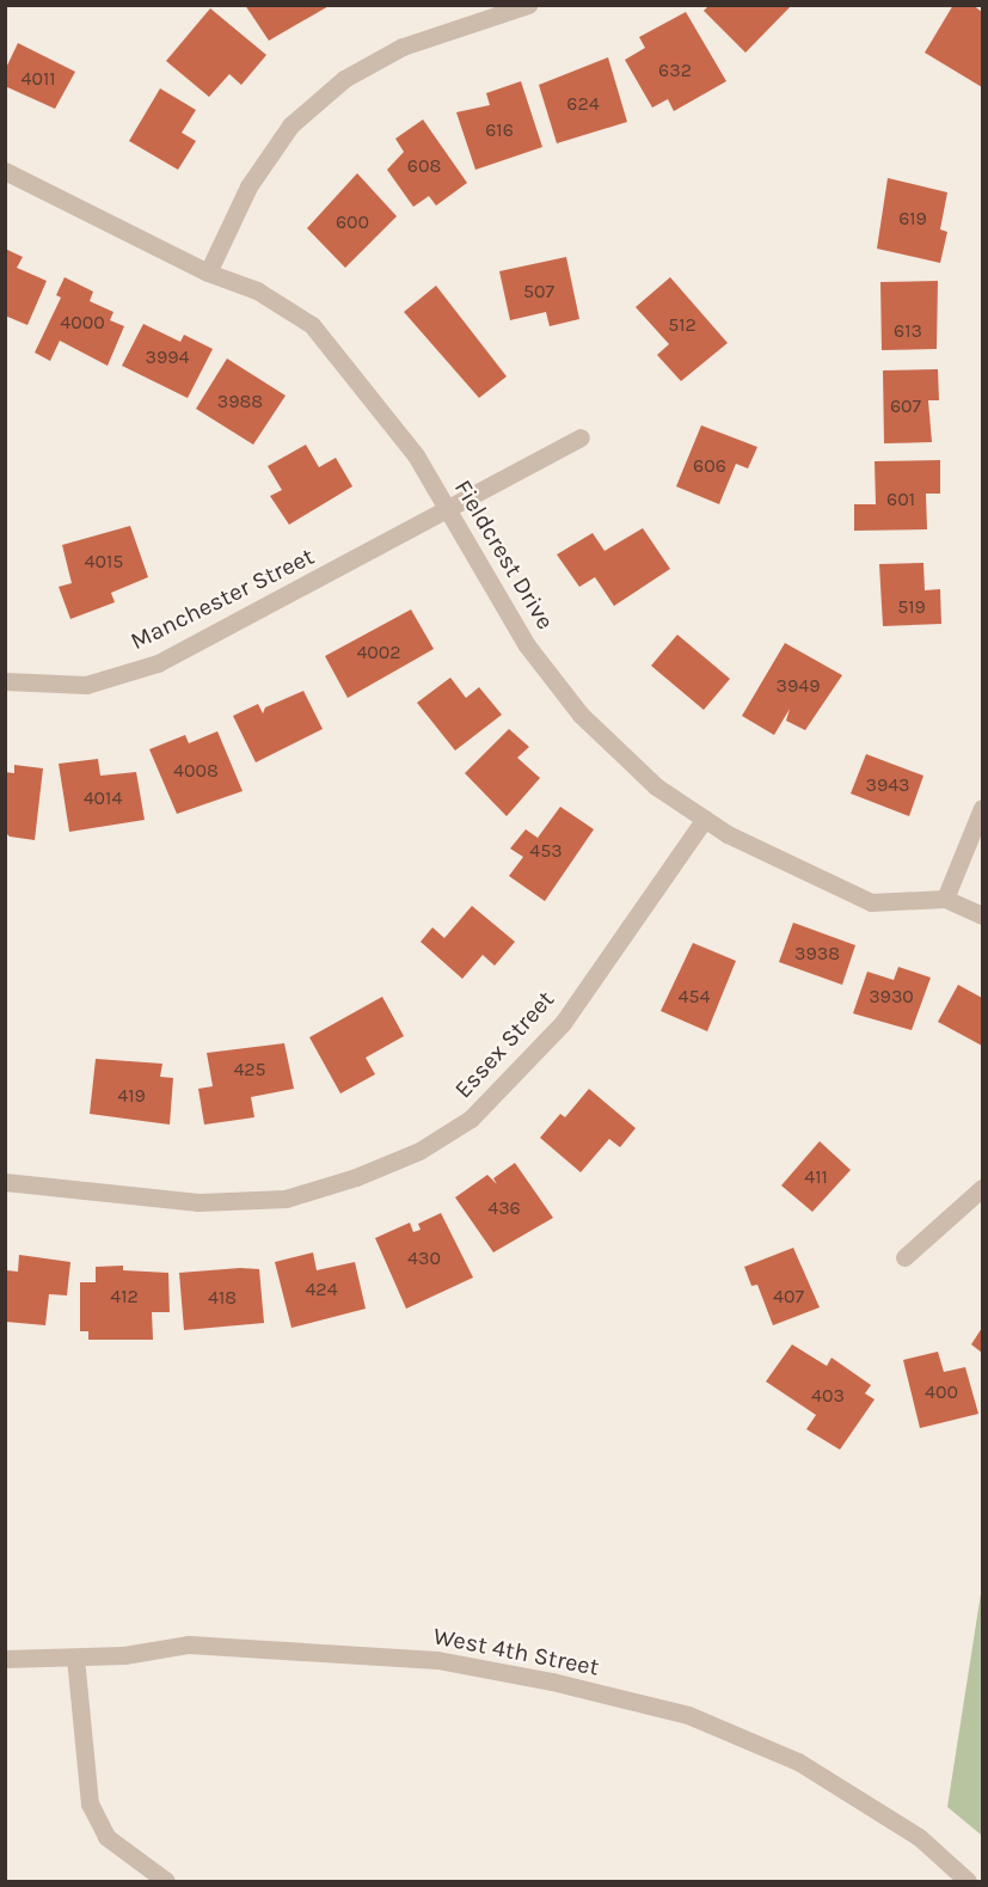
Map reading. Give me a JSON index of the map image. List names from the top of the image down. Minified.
{"streets":{"street":["Fieldcrest Drive","Manchester Street","Essex Street","West 4th Street"]},"crossings":[["Fieldcrest Drive","Manchester Street"],["Fieldcrest Drive","Essex Street"]],"house_numbers":["632","4011","624","616","608","619","600","507","4000","512","613","3994","3988","607","606","601","4015","519","4002","3949","4008","3943","4014","453","3938","454","3930","425","419","411","436","430","424","412","407","418","400","403"]}
